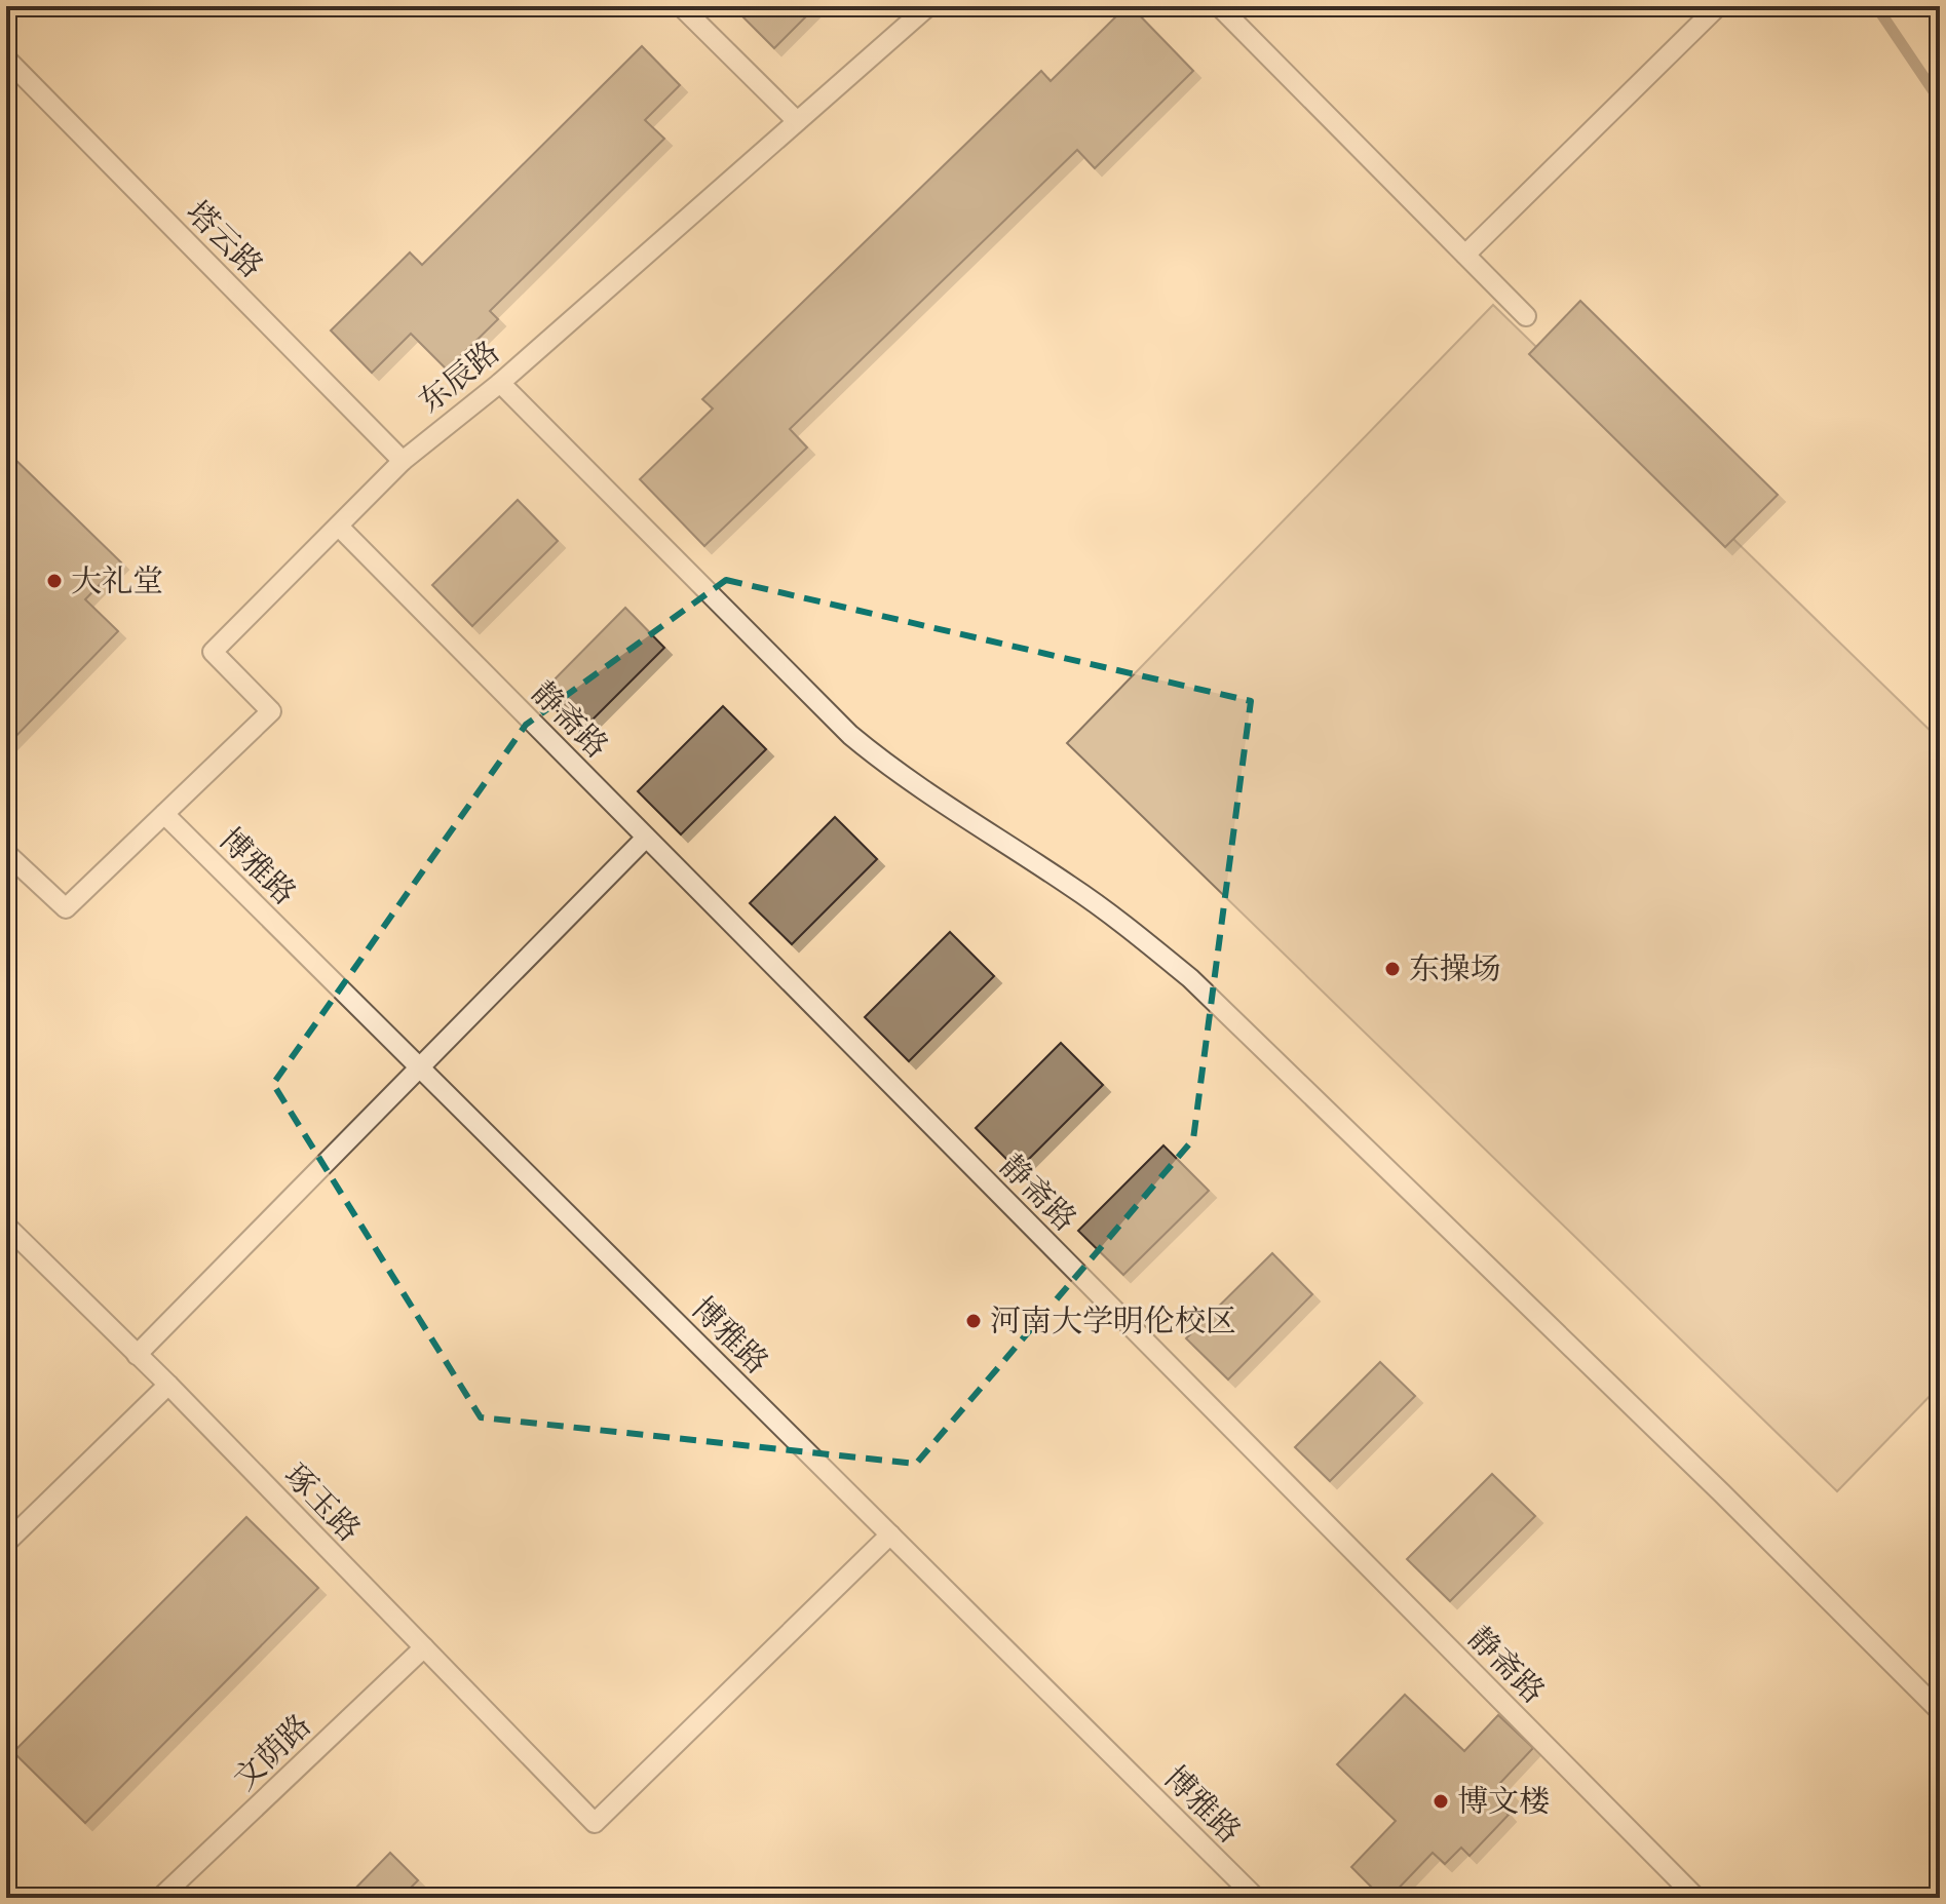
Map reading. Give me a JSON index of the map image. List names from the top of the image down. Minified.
{"streets":{"lane":["塔云路","东辰路","静斋路","博雅路","琢玉路","文荫路"]},"crossings":[["塔云路","东辰路"],["东辰路","静斋路"],["东辰路","博雅路"],["博雅路","琢玉路"],["琢玉路","文荫路"]],"places":["大礼堂","东操场","河南大学明伦校区","博文楼"]}
